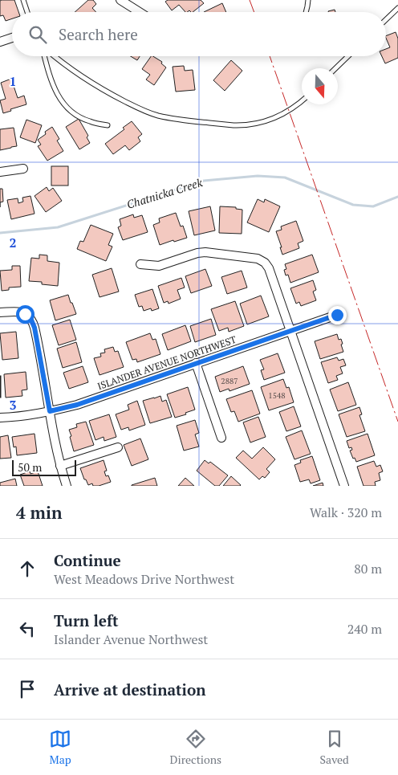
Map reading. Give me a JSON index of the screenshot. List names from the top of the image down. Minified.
{"streets":{"street":["ISLANDER AVENUE NORTHWEST"]},"water":["Chatnicka Creek"],"house_numbers":["2887","1548"],"scale_bar":"50 m","north":"bottom","page":{"search":"Search here","scale":"50 m","heading":["4 min","Walk · 320 m"],"list":[["Continue","West Meadows Drive Northwest","80 m"],["Turn left","Islander Avenue Northwest","240 m"],"Arrive at destination"],"nav":["Map","Directions","Saved"]},"grid":{"rows":["1","2","3"]}}
